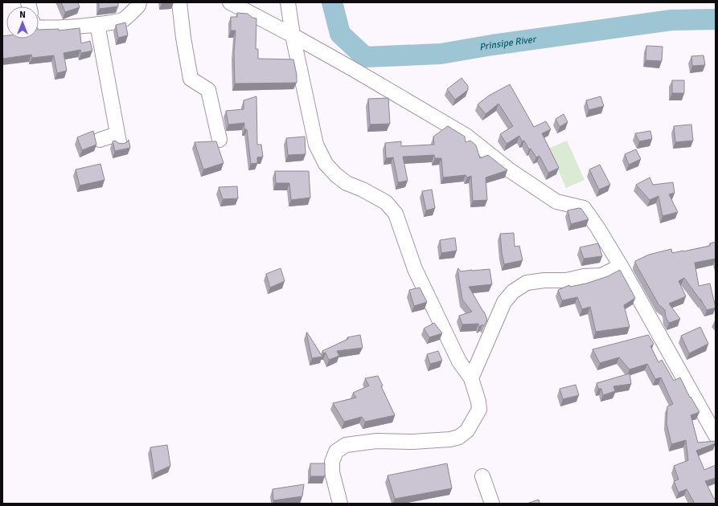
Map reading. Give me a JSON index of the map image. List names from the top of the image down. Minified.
{"water":["Prinsipe River"],"north":"top"}
